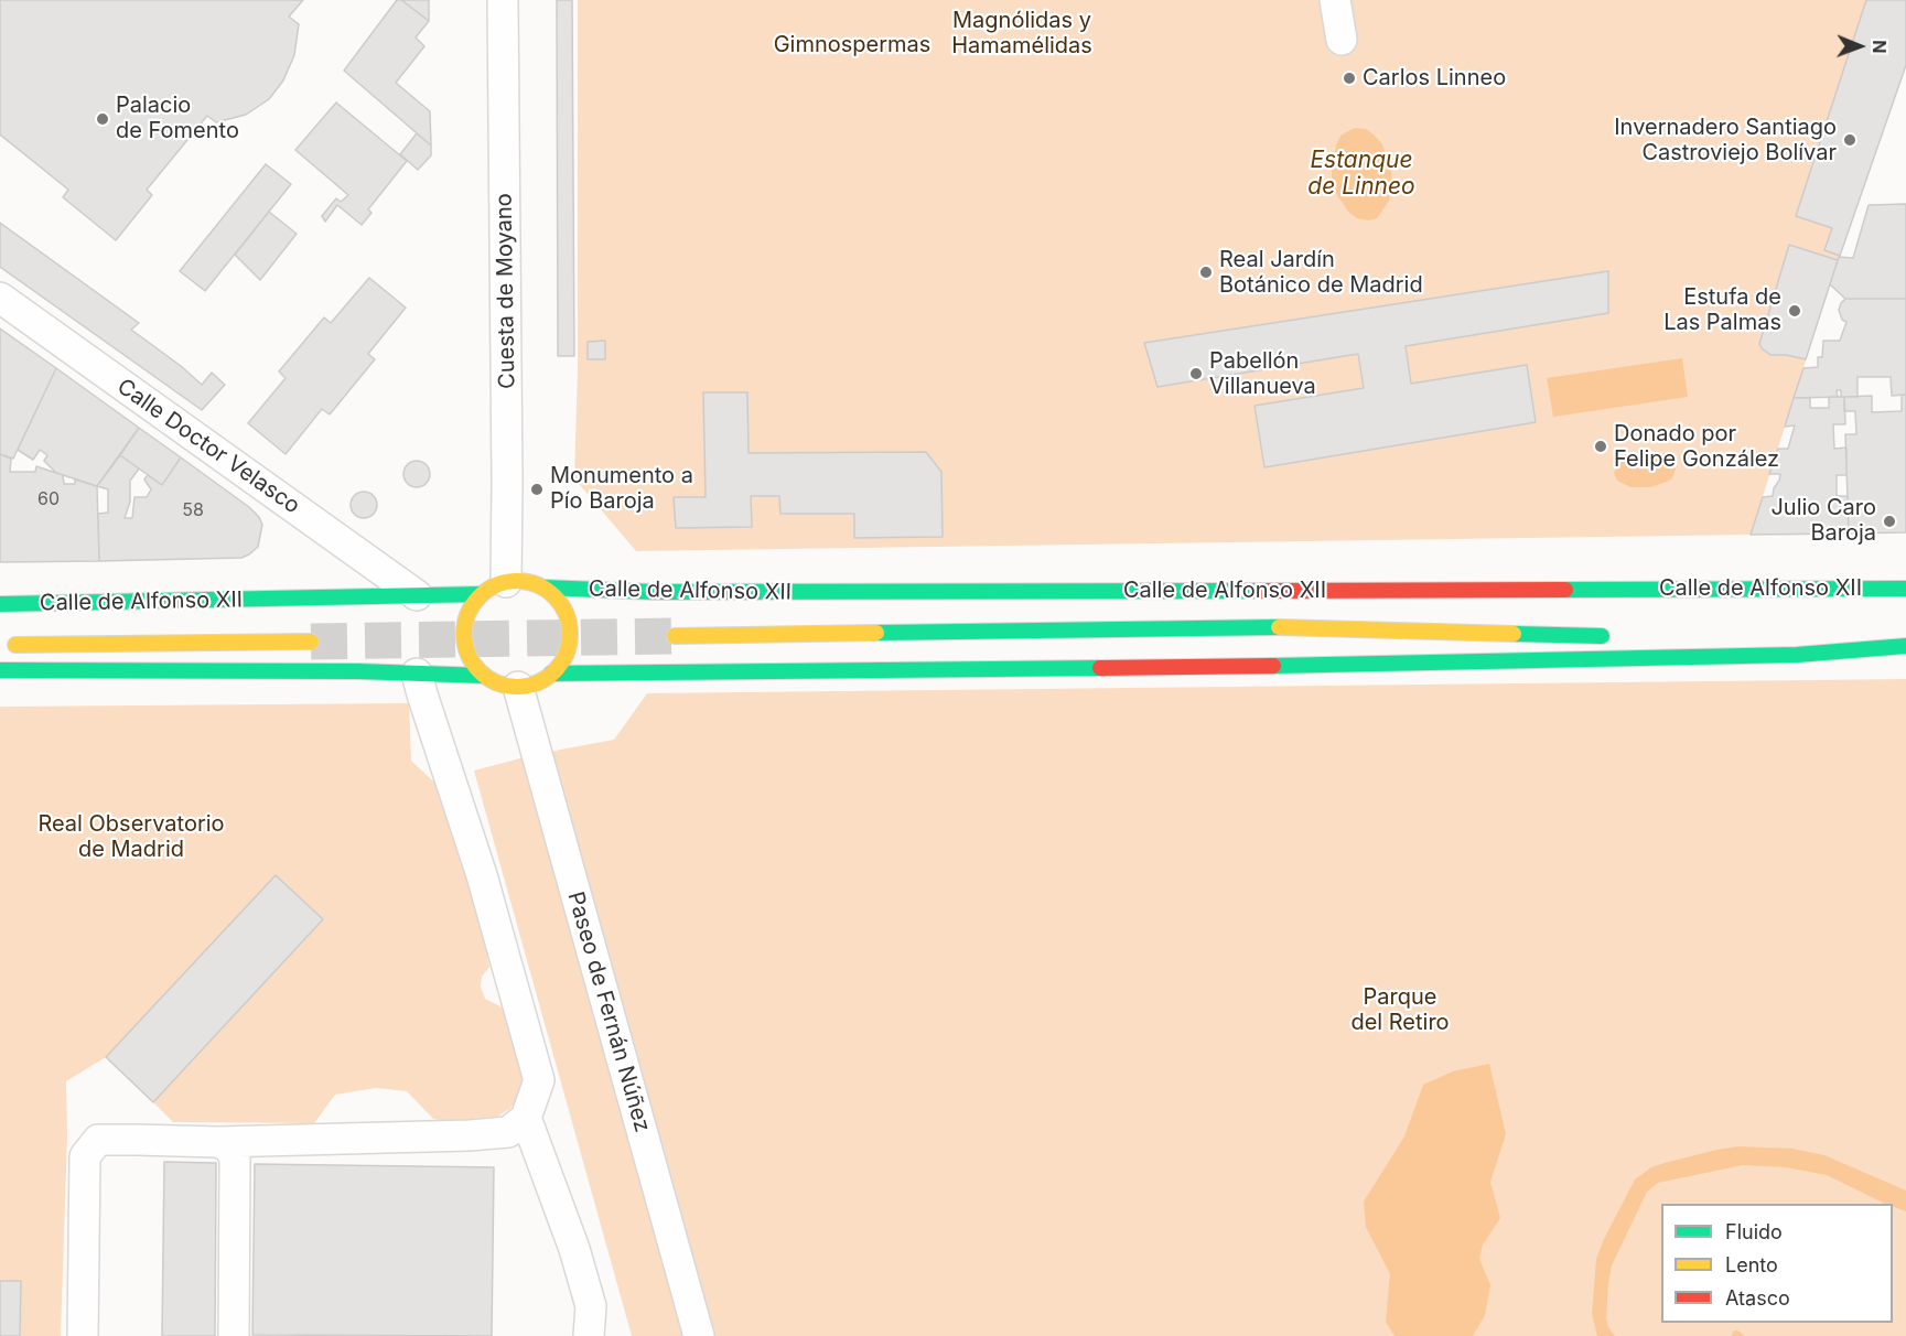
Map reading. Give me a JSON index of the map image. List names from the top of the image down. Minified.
{"streets":{"main road":["Calle de Alfonso XII"],"street":["Cuesta de Moyano","Calle Doctor Velasco","Paseo de Fernán Núñez"]},"crossings":[["Cuesta de Moyano","Calle de Alfonso XII"],["Cuesta de Moyano","Paseo de Fernán Núñez"],["Calle Doctor Velasco","Calle de Alfonso XII"],["Calle de Alfonso XII","Paseo de Fernán Núñez"]],"water":["Estanque de Linneo"],"parks":["Magnólidas y Hamamélidas","Gimnospermas","Real Observatorio de Madrid","Parque del Retiro"],"places":["Carlos Linneo","Palacio de Fomento","Invernadero Santiago Castroviejo Bolívar","Real Jardín Botánico de Madrid","Estufa de Las Palmas","Pabellón Villanueva","Donado por Felipe González","Monumento a Pío Baroja","Julio Caro Baroja"],"house_numbers":["60","58"],"legend":["Fluido","Lento","Atasco"],"north":"right"}
